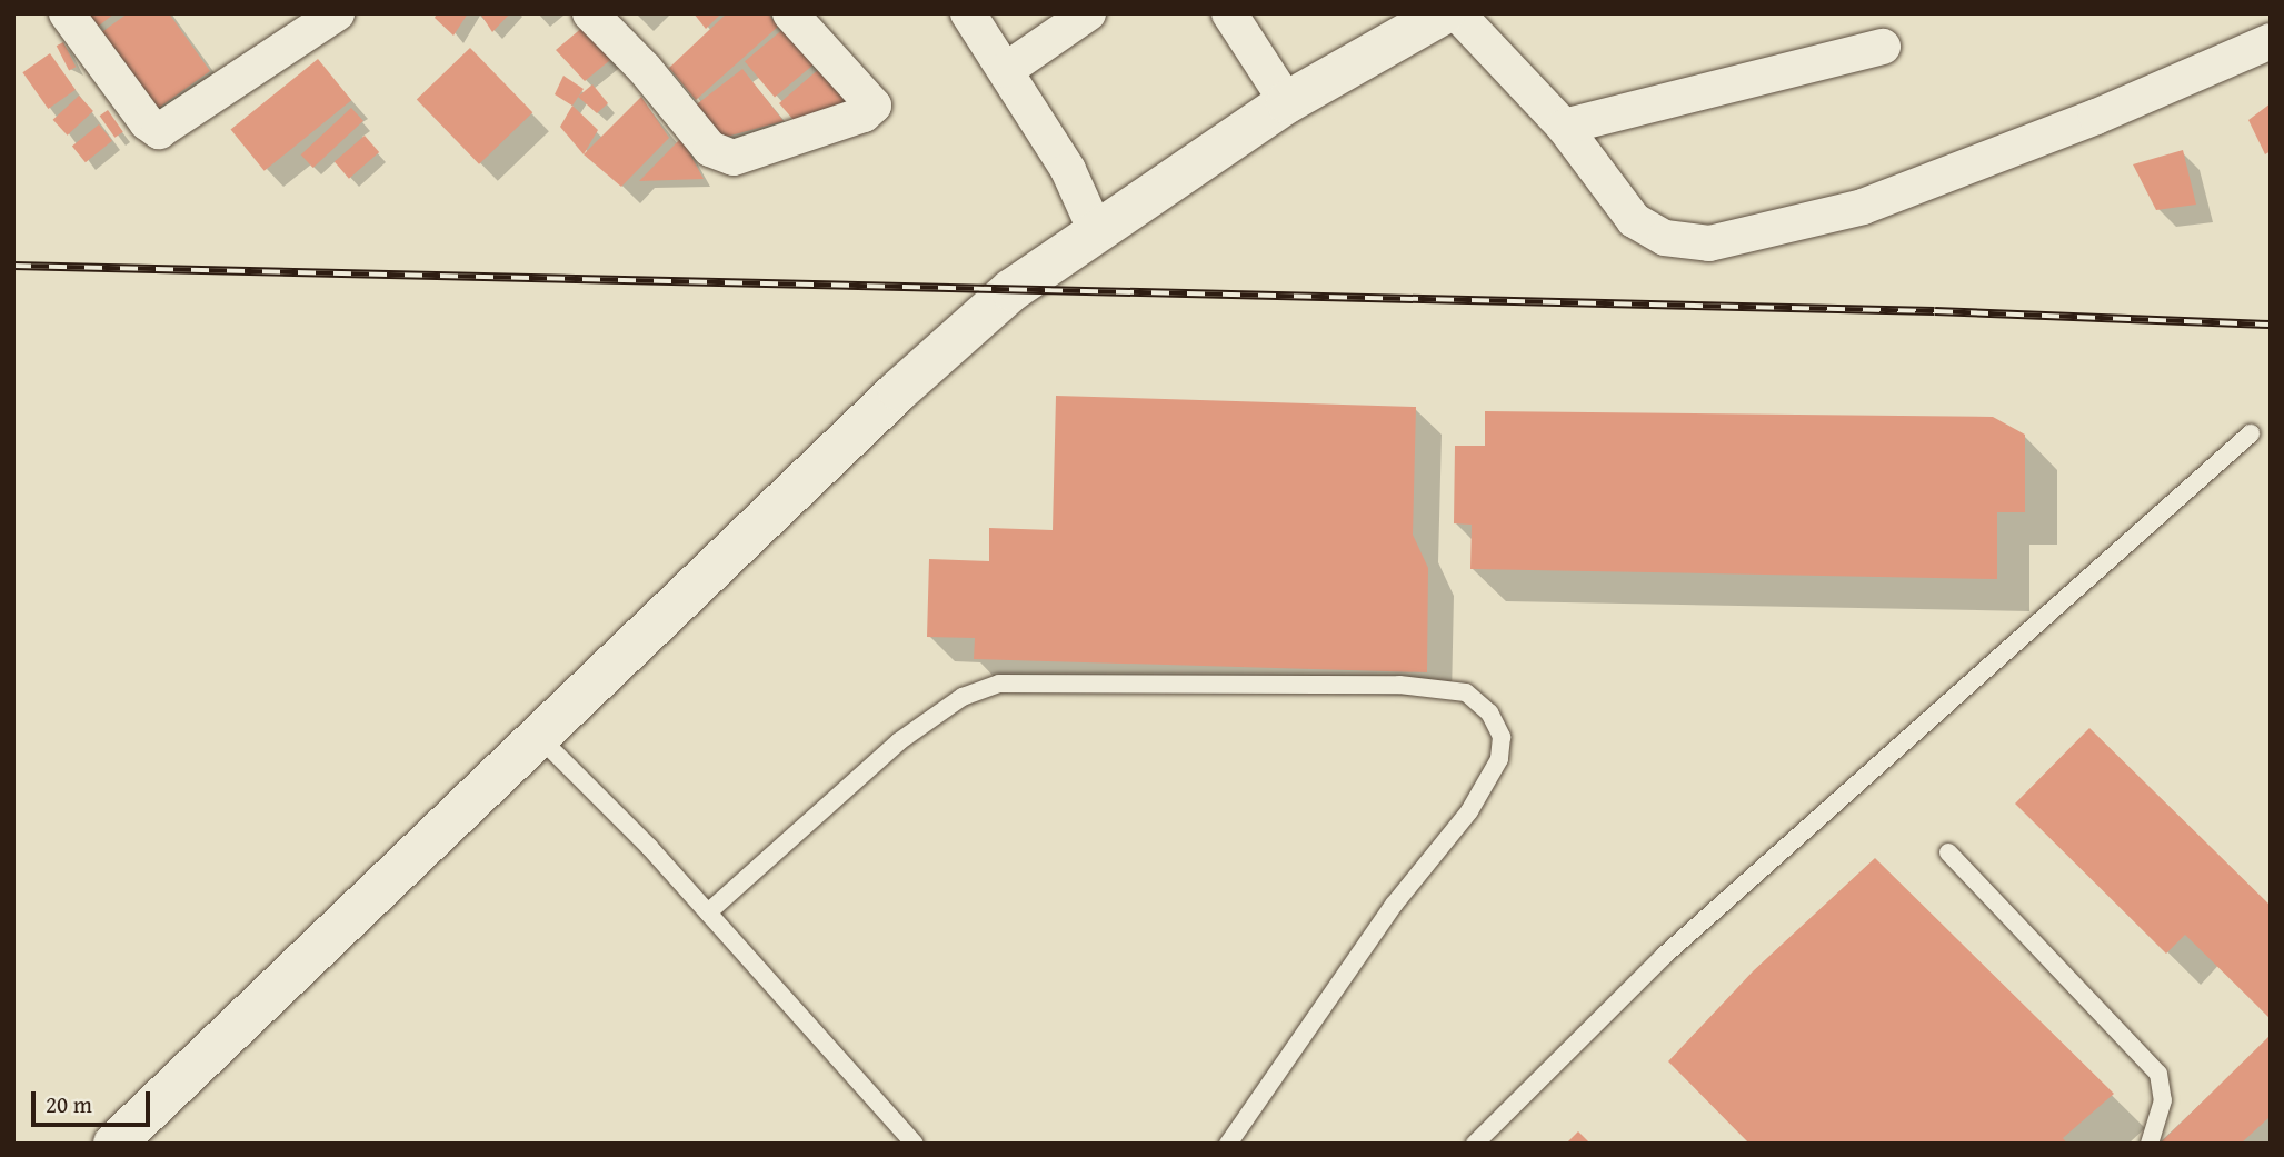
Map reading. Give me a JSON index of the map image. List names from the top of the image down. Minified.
{"scale_bar":"20 m"}
